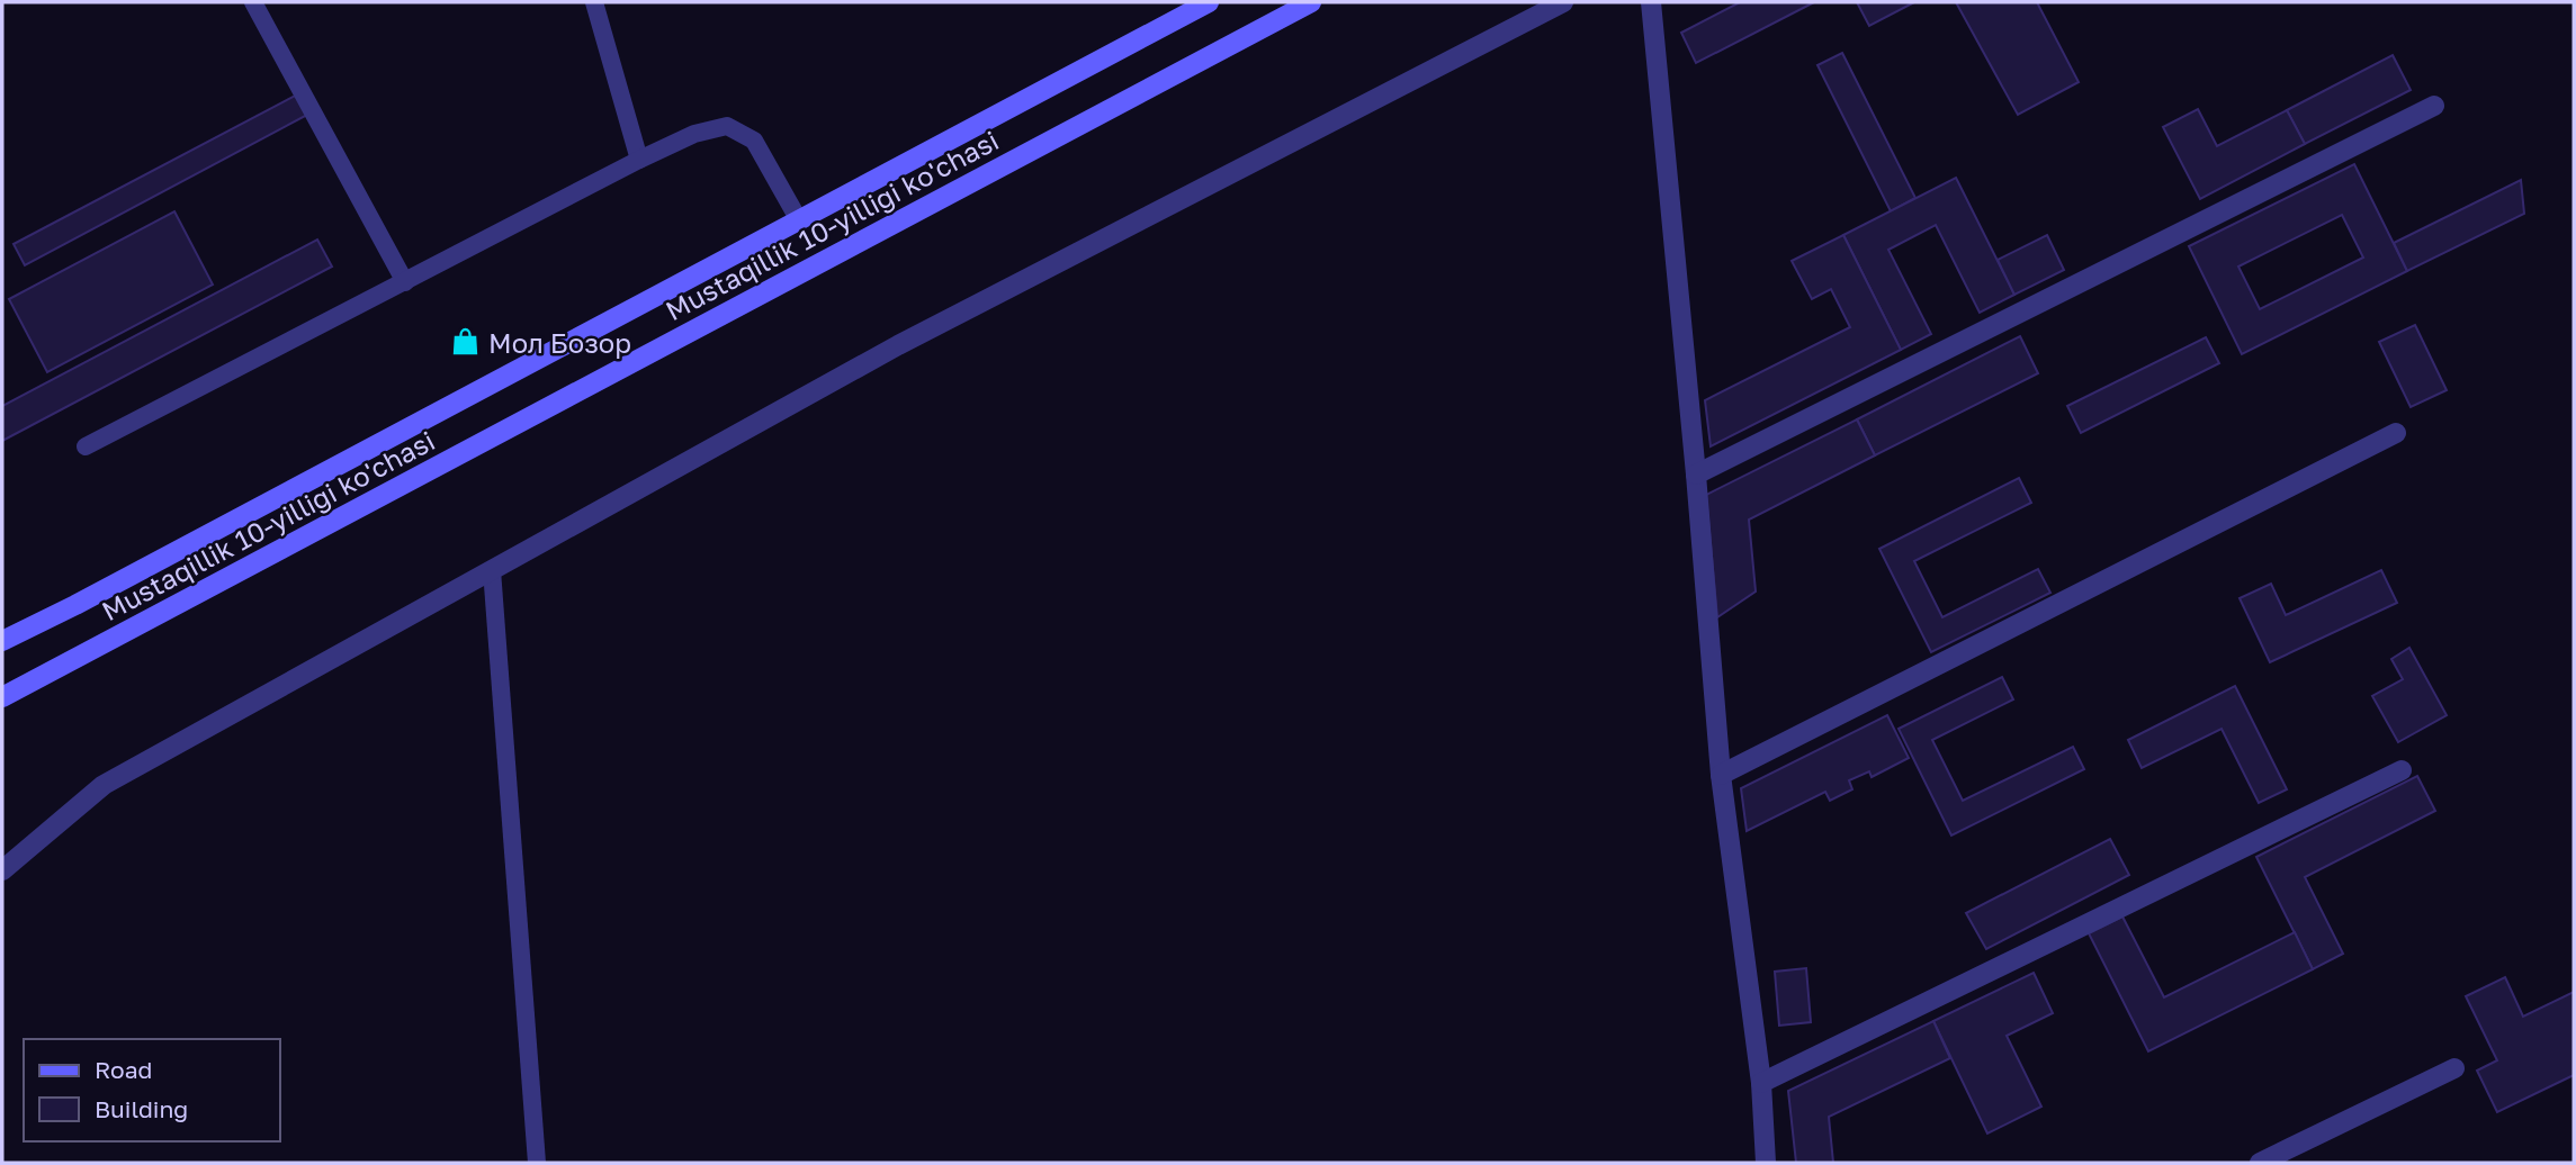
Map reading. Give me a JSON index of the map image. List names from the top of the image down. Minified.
{"streets":{"main road":["Mustaqillik 10-yilligi ko'chasi"]},"places":{"shop":["Мол Бозор"]},"legend":["Road","Building"]}
